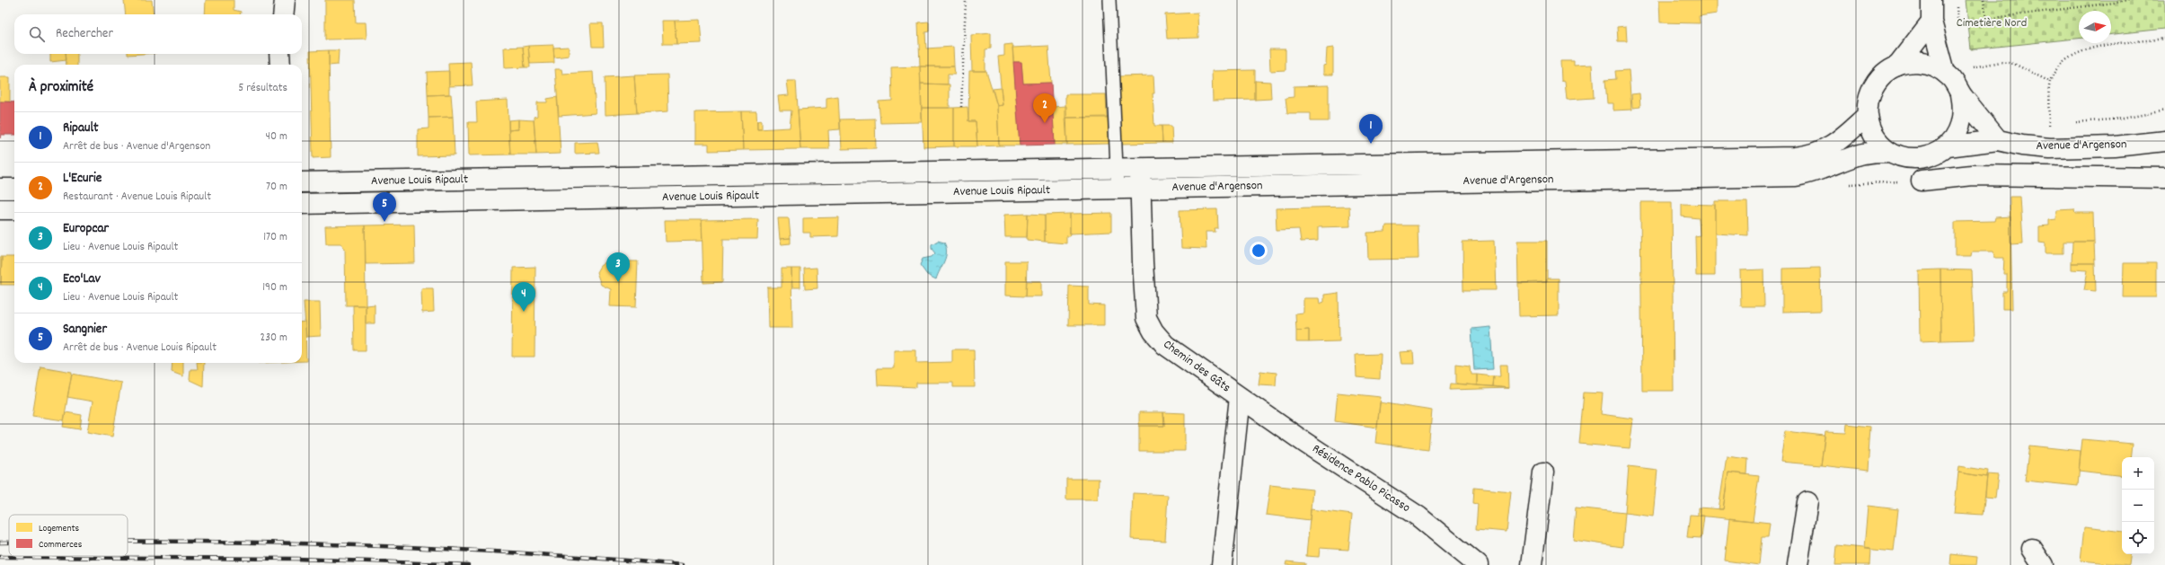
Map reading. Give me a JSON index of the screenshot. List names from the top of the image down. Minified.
{"streets":{"main road":["Avenue d'Argenson","Avenue Louis Ripault","Chemin des Gâts","Résidence Pablo Picasso"]},"crossings":[["Avenue d'Argenson","Avenue Louis Ripault"],["Avenue d'Argenson","Chemin des Gâts"],["Avenue Louis Ripault","Chemin des Gâts"],["Chemin des Gâts","Résidence Pablo Picasso"]],"parks":["Cimetière Nord"],"legend":["Logements","Commerces"],"north":"right","page":{"search":"Rechercher","heading":["À proximité","5 résultats"],"pins":["2","1","5","3","4"],"list":[{"mark":"1","name":"Ripault","note":"Arrêt de bus · Avenue d'Argenson","value":"40 m"},{"mark":"2","name":"L'Ecurie","note":"Restaurant · Avenue Louis Ripault","value":"70 m"},{"mark":"3","name":"Europcar","note":"Lieu · Avenue Louis Ripault","value":"170 m"},{"mark":"4","name":"Eco'Lav","note":"Lieu · Avenue Louis Ripault","value":"190 m"},{"mark":"5","name":"Sangnier","note":"Arrêt de bus · Avenue Louis Ripault","value":"230 m"}],"map_buttons":["+","−"]}}
